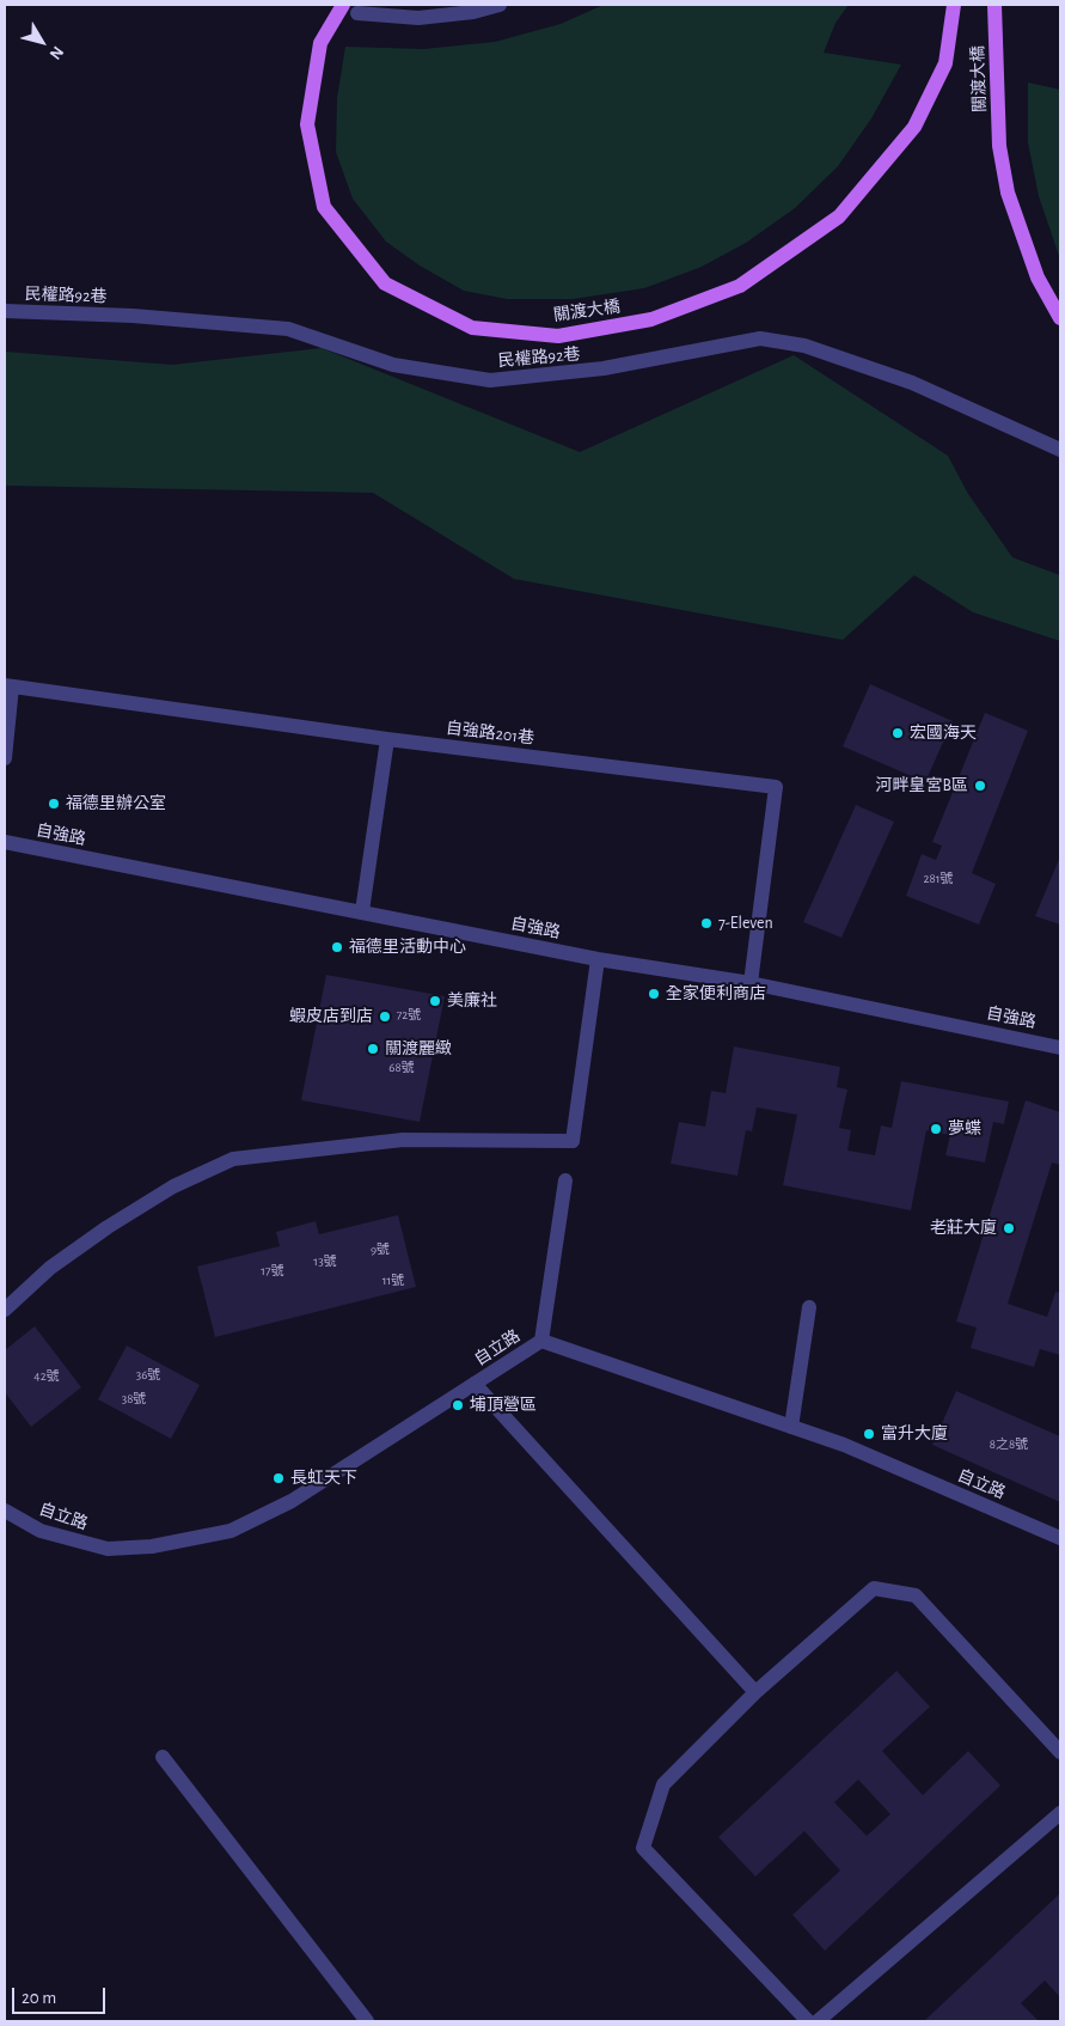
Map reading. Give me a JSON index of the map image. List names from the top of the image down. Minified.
{"streets":{"main road":["關渡大橋"],"street":["民權路92巷","自強路201巷","自強路","自立路"]},"crossings":[["自強路201巷","自強路"]],"places":["宏國海天","河畔皇宮B區","福德里辦公室","7-Eleven","福德里活動中心","全家便利商店","美廉社","蝦皮店到店","關渡麗緻","夢蝶","老莊大廈","埔頂營區","富升大廈","長虹天下"],"house_numbers":["281號","72號","68號","9號","13號","17號","11號","36號","42號","38號","8之8號"],"scale_bar":"20 m","north":"bottom right"}
